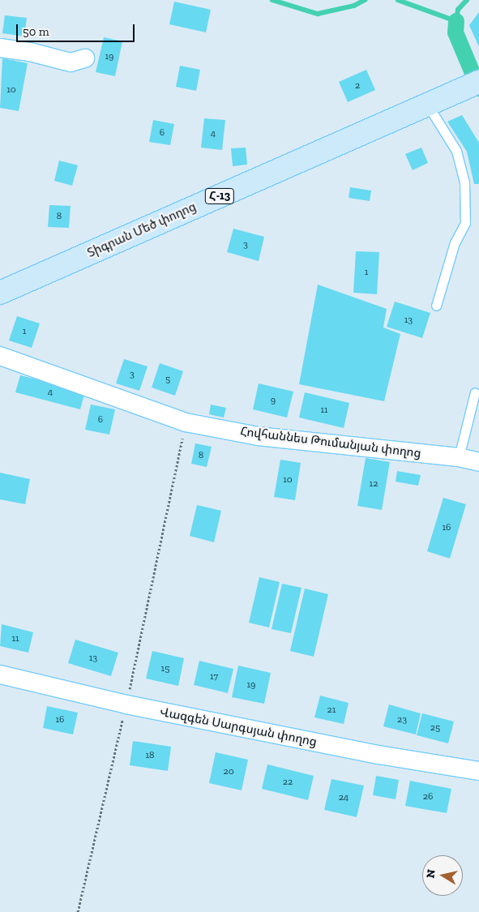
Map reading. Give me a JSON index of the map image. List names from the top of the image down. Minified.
{"streets":{"main road":["Հ-13","Տիգրան Մեծ փողոց"],"street":["Հովհաննես Թումանյան փողոց","Վազգեն Սարգսյան փողոց"]},"crossings":[["Հ-13","Տիգրան Մեծ փողոց"]],"house_numbers":["19","2","10","6","4","8","3","1","13","1","3","5","4","9","11","6","8","10","12","16","11","13","15","17","19","21","16","23","25","18","20","22","26","24"],"scale_bar":"50 m","north":"left"}
